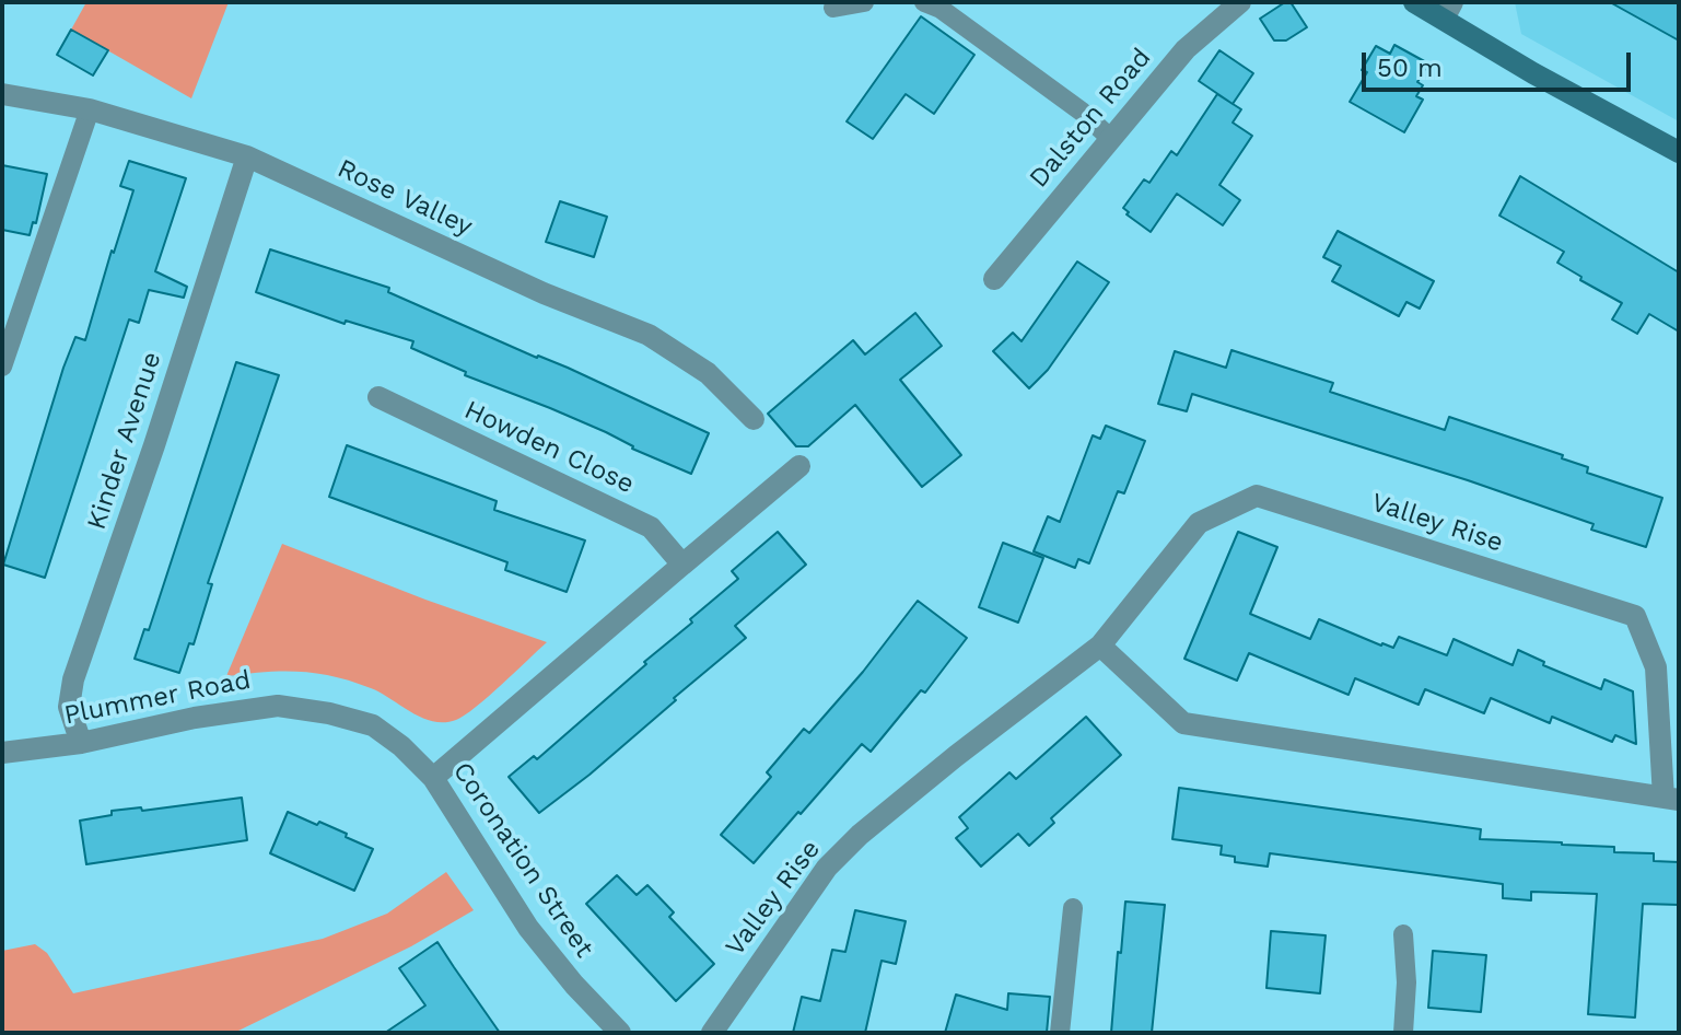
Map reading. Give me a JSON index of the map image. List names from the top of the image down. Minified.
{"streets":{"street":["Dalston Road","Rose Valley","Kinder Avenue","Howden Close","Valley Rise","Plummer Road","Coronation Street"]},"crossings":[["Rose Valley","Kinder Avenue"],["Kinder Avenue","Plummer Road"],["Plummer Road","Coronation Street"]],"scale_bar":"50 m"}
